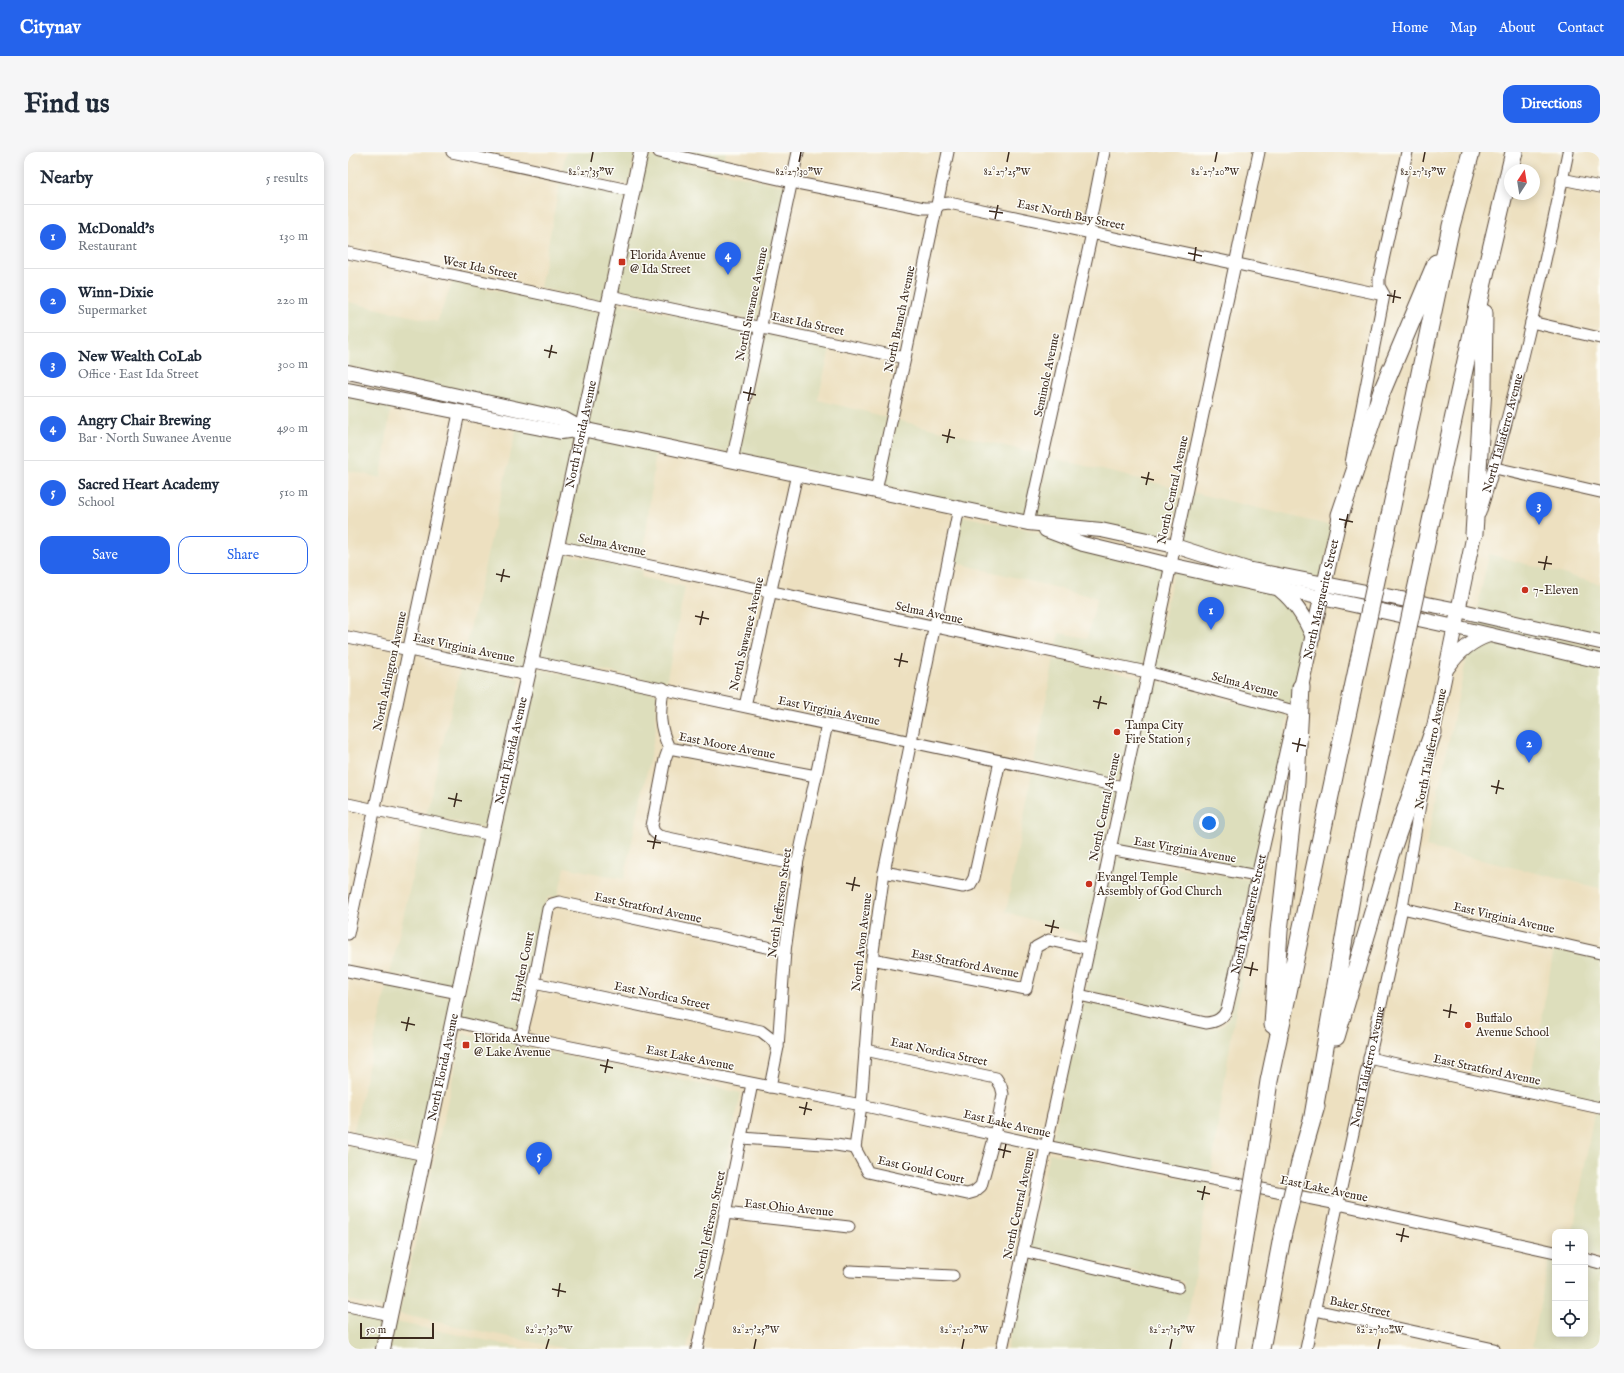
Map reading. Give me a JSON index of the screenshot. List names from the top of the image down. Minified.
{"streets":{"main road":["North Taliaferro Avenue","North Florida Avenue","North Marguerite Street"],"street":["East North Bay Street","West Ida Street","North Suwanee Avenue","North Branch Avenue","East Ida Street","Seminole Avenue","North Central Avenue","Selma Avenue","East Virginia Avenue","North Arlington Avenue","East Moore Avenue","North Jefferson Street","East Stratford Avenue","North Avon Avenue","Hayden Court","East Nordica Street","Eaat Nordica Street","East Lake Avenue","East Gould Court","East Ohio Avenue","Baker Street"]},"crossings":[["East North Bay Street","North Suwanee Avenue"],["East North Bay Street","North Branch Avenue"],["East North Bay Street","Seminole Avenue"],["East North Bay Street","North Central Avenue"],["East North Bay Street","North Marguerite Street"],["West Ida Street","East Ida Street"],["West Ida Street","North Florida Avenue"],["North Suwanee Avenue","East Ida Street"],["North Suwanee Avenue","Selma Avenue"],["North Suwanee Avenue","East Virginia Avenue"],["North Branch Avenue","East Ida Street"],["East Ida Street","North Florida Avenue"],["North Taliaferro Avenue","East Virginia Avenue"],["North Taliaferro Avenue","East Stratford Avenue"],["North Taliaferro Avenue","East Lake Avenue"],["North Taliaferro Avenue","Baker Street"],["North Florida Avenue","Selma Avenue"],["North Florida Avenue","East Virginia Avenue"],["North Florida Avenue","East Lake Avenue"],["North Central Avenue","Selma Avenue"],["North Central Avenue","North Marguerite Street"],["North Central Avenue","East Virginia Avenue"],["North Central Avenue","East Stratford Avenue"],["North Central Avenue","East Lake Avenue"],["Selma Avenue","North Marguerite Street"],["Selma Avenue","North Avon Avenue"],["North Marguerite Street","East Virginia Avenue"],["East Virginia Avenue","North Arlington Avenue"],["East Virginia Avenue","East Moore Avenue"],["East Virginia Avenue","North Jefferson Street"],["East Virginia Avenue","North Avon Avenue"],["East Moore Avenue","North Jefferson Street"],["North Jefferson Street","East Stratford Avenue"],["North Jefferson Street","East Nordica Street"],["North Jefferson Street","East Lake Avenue"],["North Jefferson Street","East Ohio Avenue"],["East Stratford Avenue","North Avon Avenue"],["East Stratford Avenue","Hayden Court"],["North Avon Avenue","Eaat Nordica Street"],["North Avon Avenue","East Lake Avenue"],["North Avon Avenue","East Gould Court"],["Hayden Court","East Nordica Street"],["Hayden Court","East Lake Avenue"],["Eaat Nordica Street","East Lake Avenue"],["Eaat Nordica Street","East Gould Court"],["East Lake Avenue","East Gould Court"]],"places":{"transit":["Florida Avenue @ Ida Street","Florida Avenue @ Lake Avenue"],"other":["7-Eleven","Tampa City Fire Station 5","Evangel Temple Assembly of God Church","Buffalo Avenue School"]},"scale_bar":"50 m","north":"top","page":{"header":"Citynav","nav":["Home","Map","About","Contact"],"buttons":["Directions",["Save","Share"]],"title":"Find us","heading":["Nearby","5 results"],"list":[{"mark":"1","name":"McDonald's","note":"Restaurant","value":"130 m"},{"mark":"2","name":"Winn-Dixie","note":"Supermarket","value":"220 m"},{"mark":"3","name":"New Wealth CoLab","note":"Office · East Ida Street","value":"300 m"},{"mark":"4","name":"Angry Chair Brewing","note":"Bar · North Suwanee Avenue","value":"490 m"},{"mark":"5","name":"Sacred Heart Academy","note":"School","value":"510 m"}],"pins":["4","3","1","2","5"],"map_buttons":["+","−"],"scale":"50 m"},"coordinates":["82°27'35\"W","82°27'30\"W","82°27'25\"W","82°27'20\"W","82°27'15\"W","82°27'10\"W"]}
